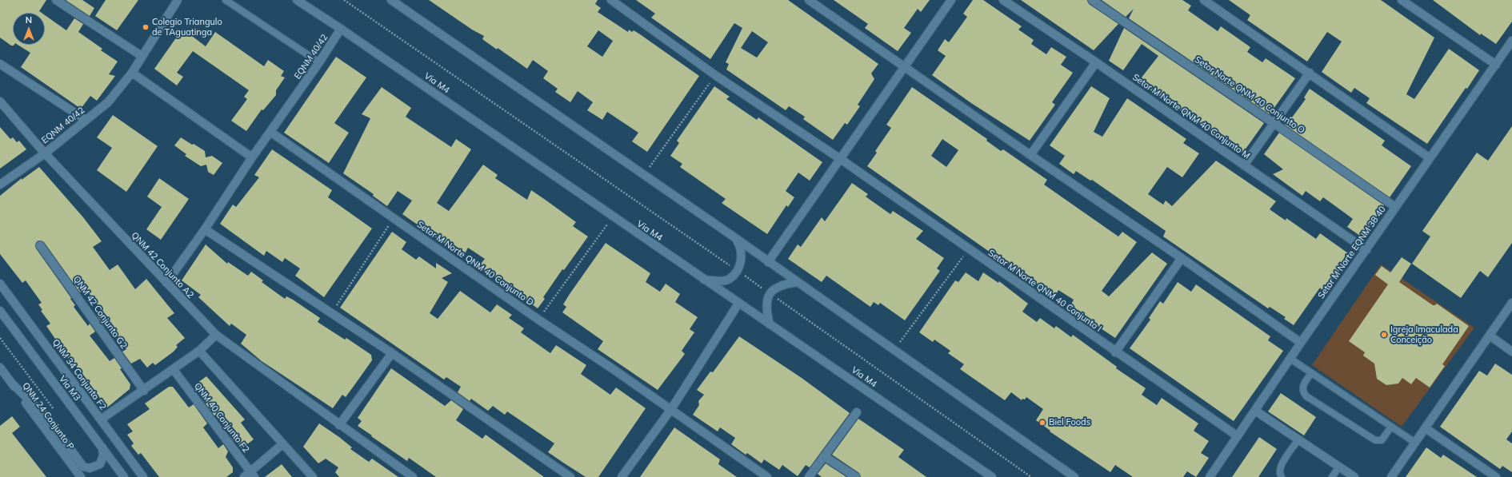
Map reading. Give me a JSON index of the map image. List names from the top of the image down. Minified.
{"streets":{"street":["EQNM 40/42","Via M4","Setor Norte QNM 40 Conjunto O","Setor M Norte QNM 40 Conjunto M","Setor M Norte EQNM 38 40","Setor M Norte QNM 40 Conjunto D","QNM 42 Conjunto A2","Setor M Norte QNM 40 Conjunto I","QNM 42 Conjunto G2","QNM 34 Conjunto F2","Via M3","QNM 24 Conjunto P","QNM 40 Conjunto F2"]},"crossings":[["EQNM 40/42","Via M4"],["EQNM 40/42","Setor M Norte QNM 40 Conjunto D"],["EQNM 40/42","QNM 42 Conjunto A2"],["Setor Norte QNM 40 Conjunto O","Setor M Norte EQNM 38 40"],["Setor M Norte QNM 40 Conjunto M","Setor M Norte EQNM 38 40"],["Setor M Norte EQNM 38 40","Setor M Norte QNM 40 Conjunto I"]],"places":["Colegio Triangulo de TAguatinga","Igreja Imaculada Conceição","Biel Foods"],"north":"top"}
